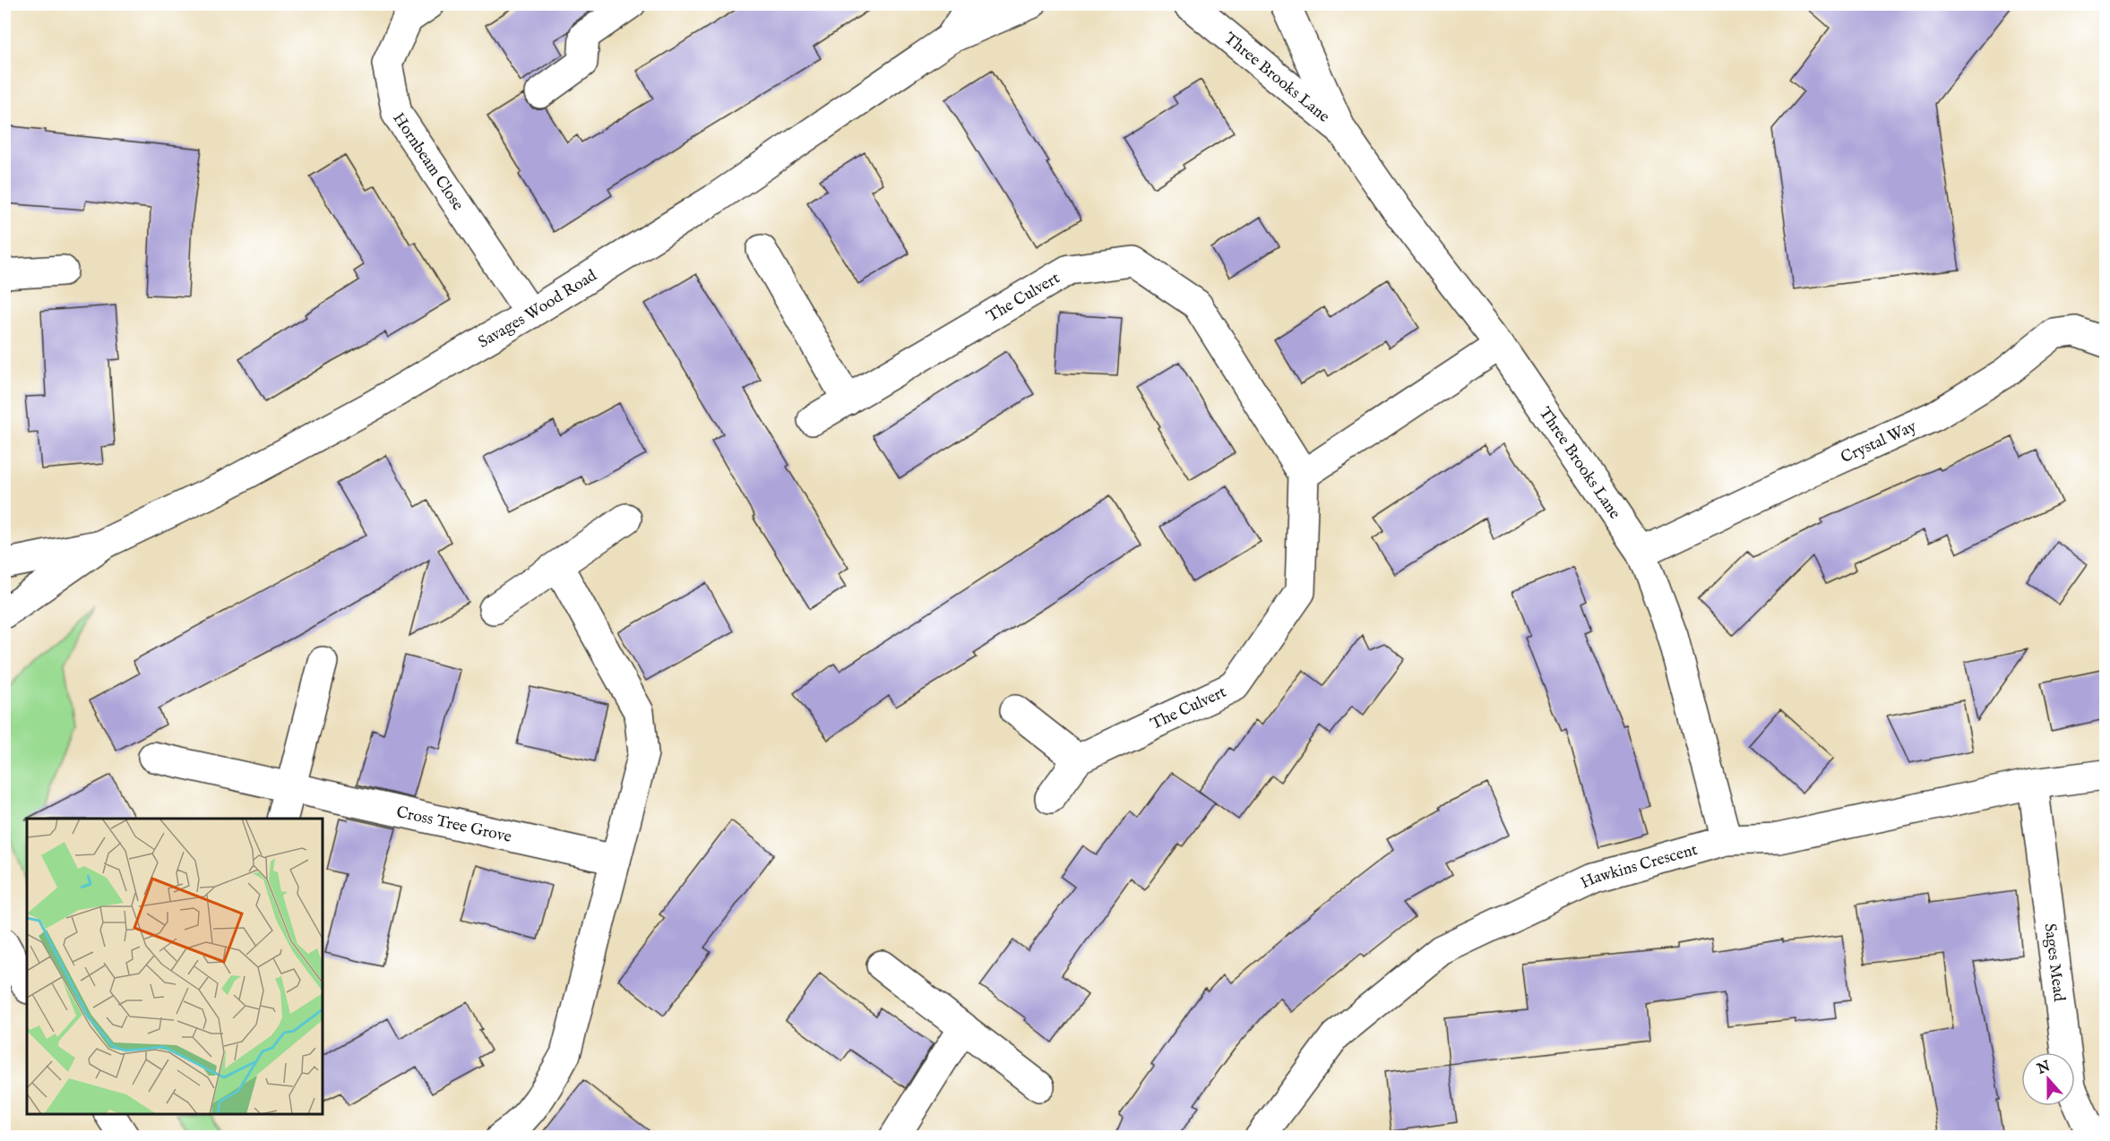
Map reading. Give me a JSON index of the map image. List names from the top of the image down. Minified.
{"streets":{"street":["Three Brooks Lane","Hornbeam Close","The Culvert","Savages Wood Road","Crystal Way","Cross Tree Grove","Hawkins Crescent","Sages Mead"]},"crossings":[["Three Brooks Lane","Crystal Way"],["Three Brooks Lane","Hawkins Crescent"],["Hornbeam Close","Savages Wood Road"],["Hawkins Crescent","Sages Mead"]],"north":"top"}
